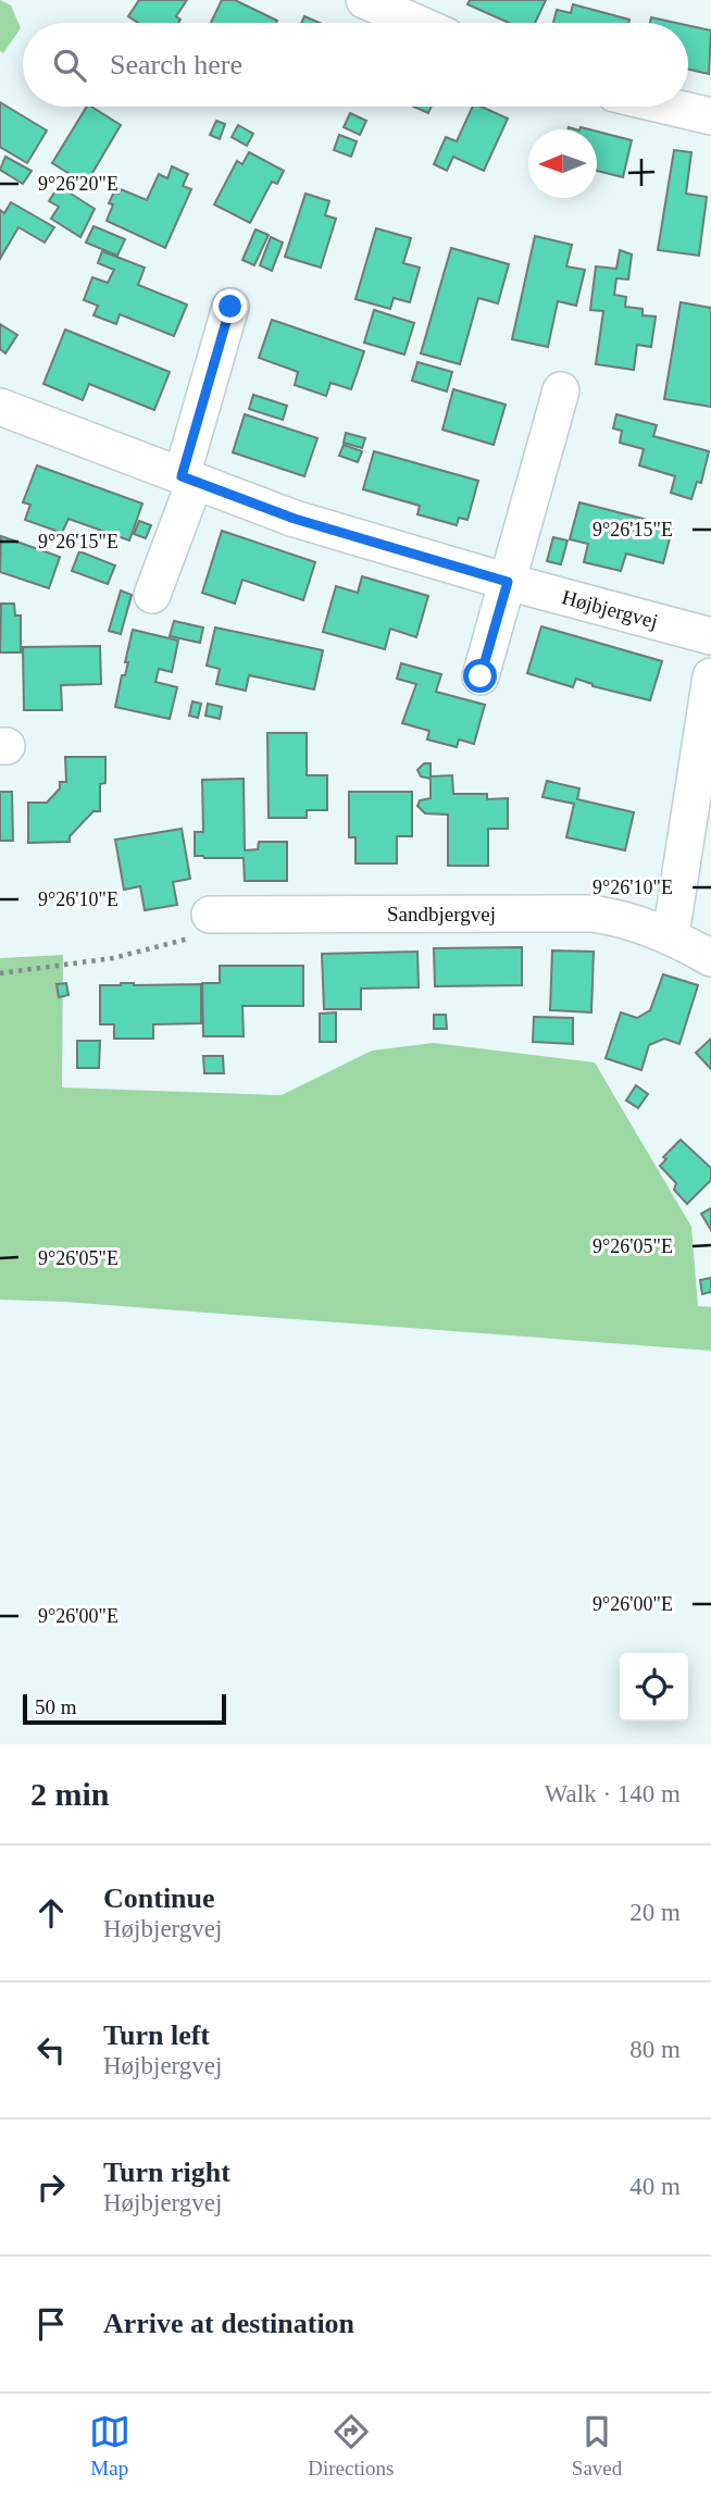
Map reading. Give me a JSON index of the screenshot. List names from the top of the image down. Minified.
{"streets":{"street":["Højbjergvej","Sandbjergvej"]},"scale_bar":"50 m","north":"left","page":{"search":"Search here","scale":"50 m","heading":["2 min","Walk · 140 m"],"list":[["Continue","Højbjergvej","20 m"],["Turn left","Højbjergvej","80 m"],["Turn right","Højbjergvej","40 m"],"Arrive at destination"],"nav":["Map","Directions","Saved"]},"coordinates":["9°26'20\"E","9°26'15\"E","9°26'10\"E","9°26'05\"E","9°26'00\"E"]}
